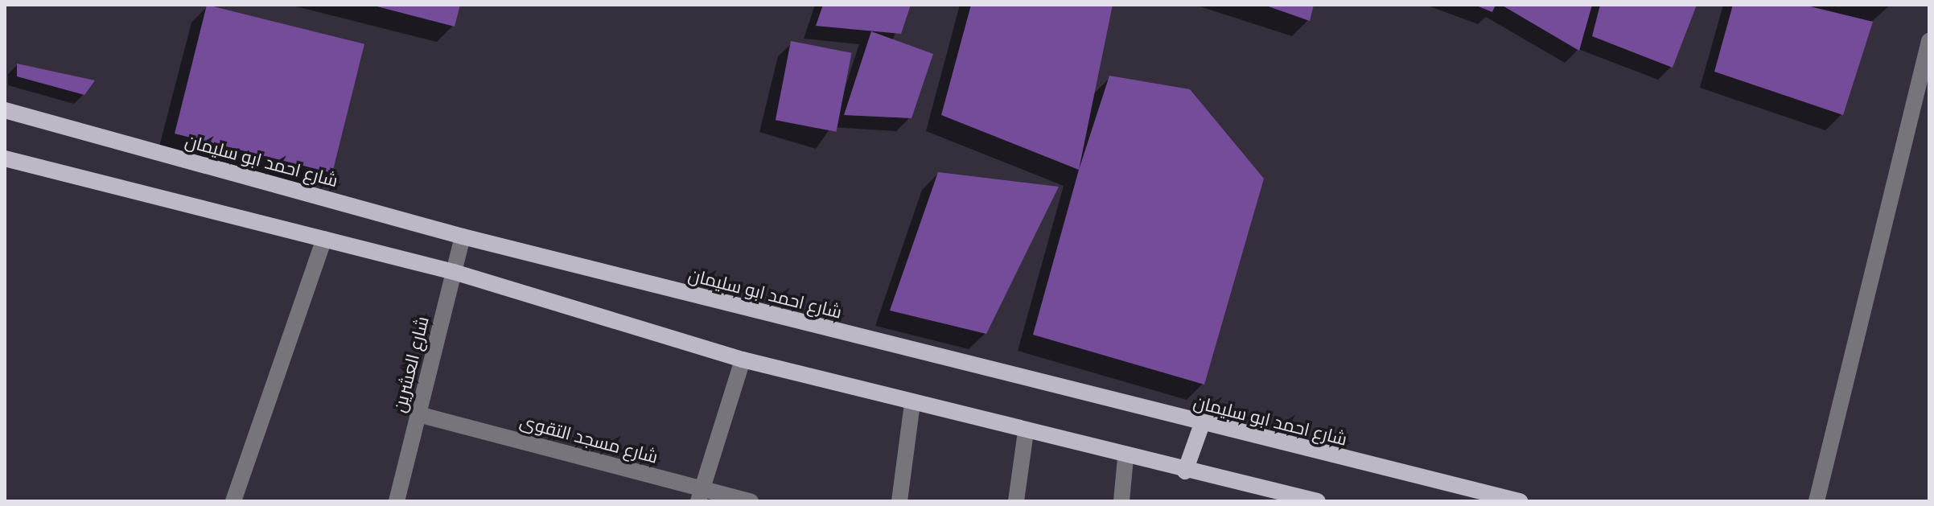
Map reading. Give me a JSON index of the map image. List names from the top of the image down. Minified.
{"streets":{"main road":["شارع احمد ابو سليمان"],"street":["شارع العشرين","شارع مسجد التقوى"]},"crossings":[["شارع احمد ابو سليمان","شارع العشرين"],["شارع العشرين","شارع مسجد التقوى"]]}
